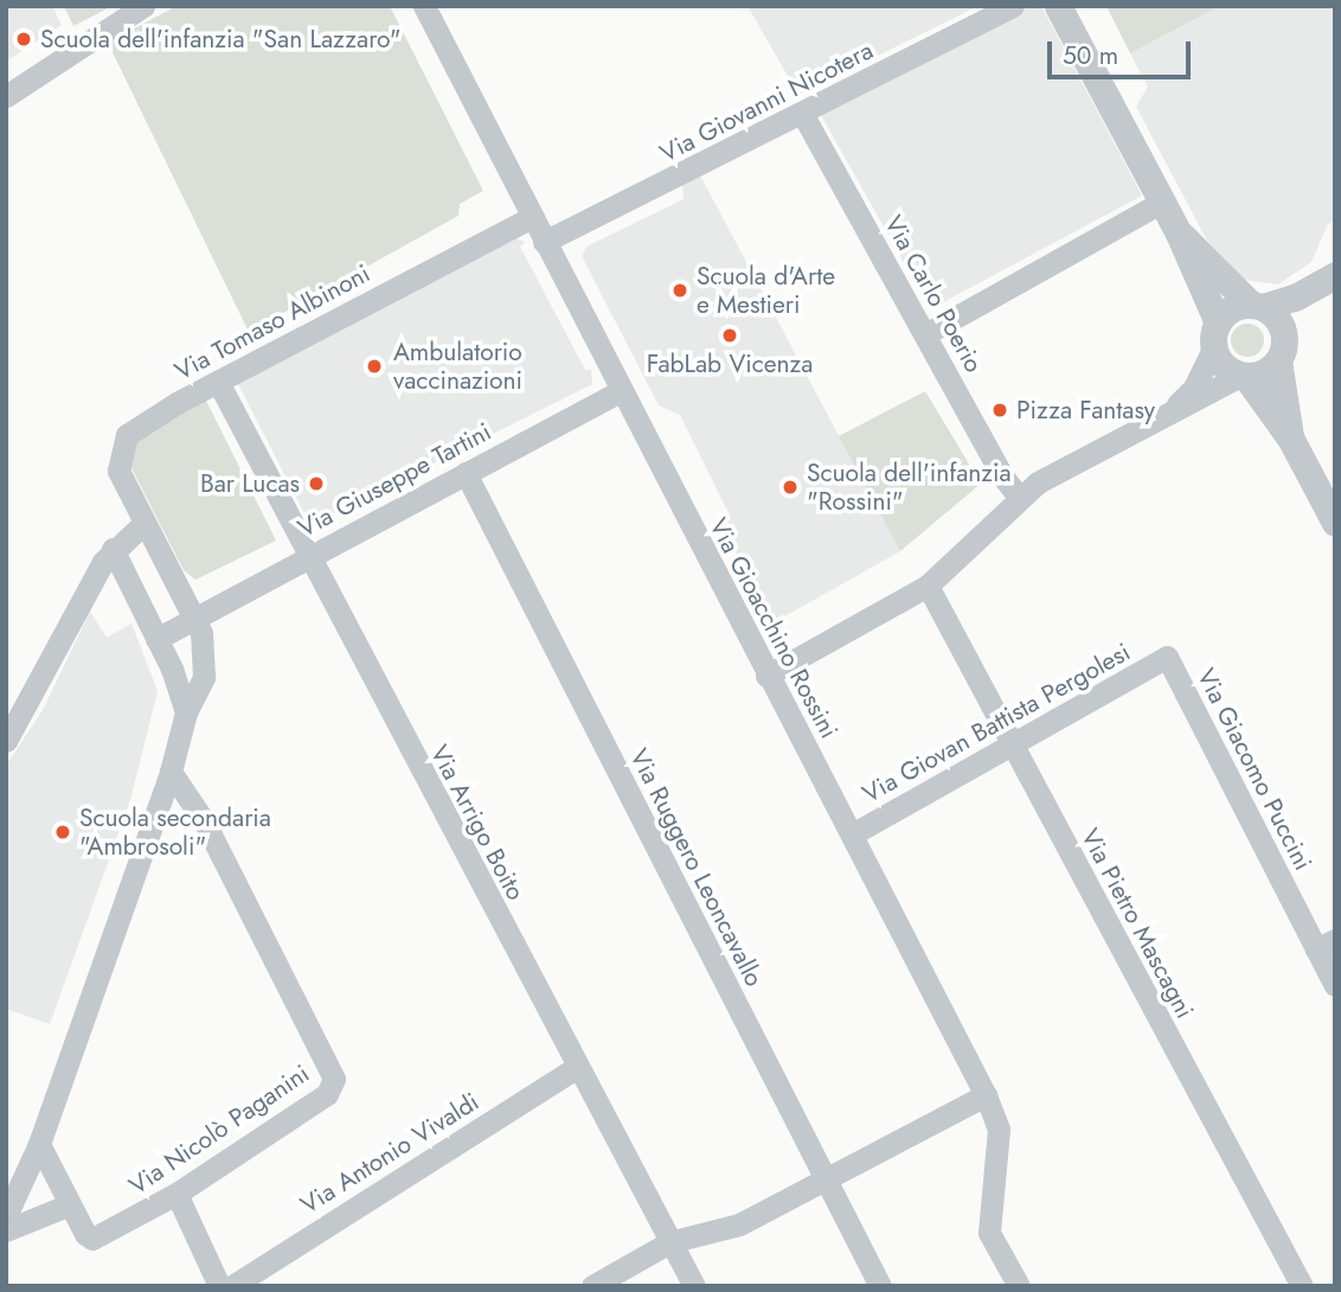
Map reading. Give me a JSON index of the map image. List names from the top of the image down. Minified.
{"streets":{"street":["Via Giovanni Nicotera","Via Carlo Poerio","Via Tomaso Albinoni","Via Giuseppe Tartini","Via Gioacchino Rossini","Via Giovan Battista Pergolesi","Via Giacomo Puccini","Via Arrigo Boito","Via Ruggero Leoncavallo","Via Pietro Mascagni","Via Nicolò Paganini","Via Antonio Vivaldi"]},"crossings":[["Via Giovanni Nicotera","Via Carlo Poerio"],["Via Giovanni Nicotera","Via Gioacchino Rossini"],["Via Tomaso Albinoni","Via Giuseppe Tartini"],["Via Tomaso Albinoni","Via Gioacchino Rossini"],["Via Tomaso Albinoni","Via Arrigo Boito"],["Via Tomaso Albinoni","Via Nicolò Paganini"],["Via Giuseppe Tartini","Via Gioacchino Rossini"],["Via Giuseppe Tartini","Via Arrigo Boito"],["Via Giuseppe Tartini","Via Ruggero Leoncavallo"],["Via Gioacchino Rossini","Via Giovan Battista Pergolesi"],["Via Giovan Battista Pergolesi","Via Giacomo Puccini"],["Via Giovan Battista Pergolesi","Via Pietro Mascagni"],["Via Arrigo Boito","Via Antonio Vivaldi"]],"places":["Scuola dell'infanzia \"San Lazzaro\"","Scuola d'Arte e Mestieri","FabLab Vicenza","Ambulatorio vaccinazioni","Pizza Fantasy","Bar Lucas","Scuola dell'infanzia \"Rossini\"","Scuola secondaria \"Ambrosoli\""],"scale_bar":"50 m"}
